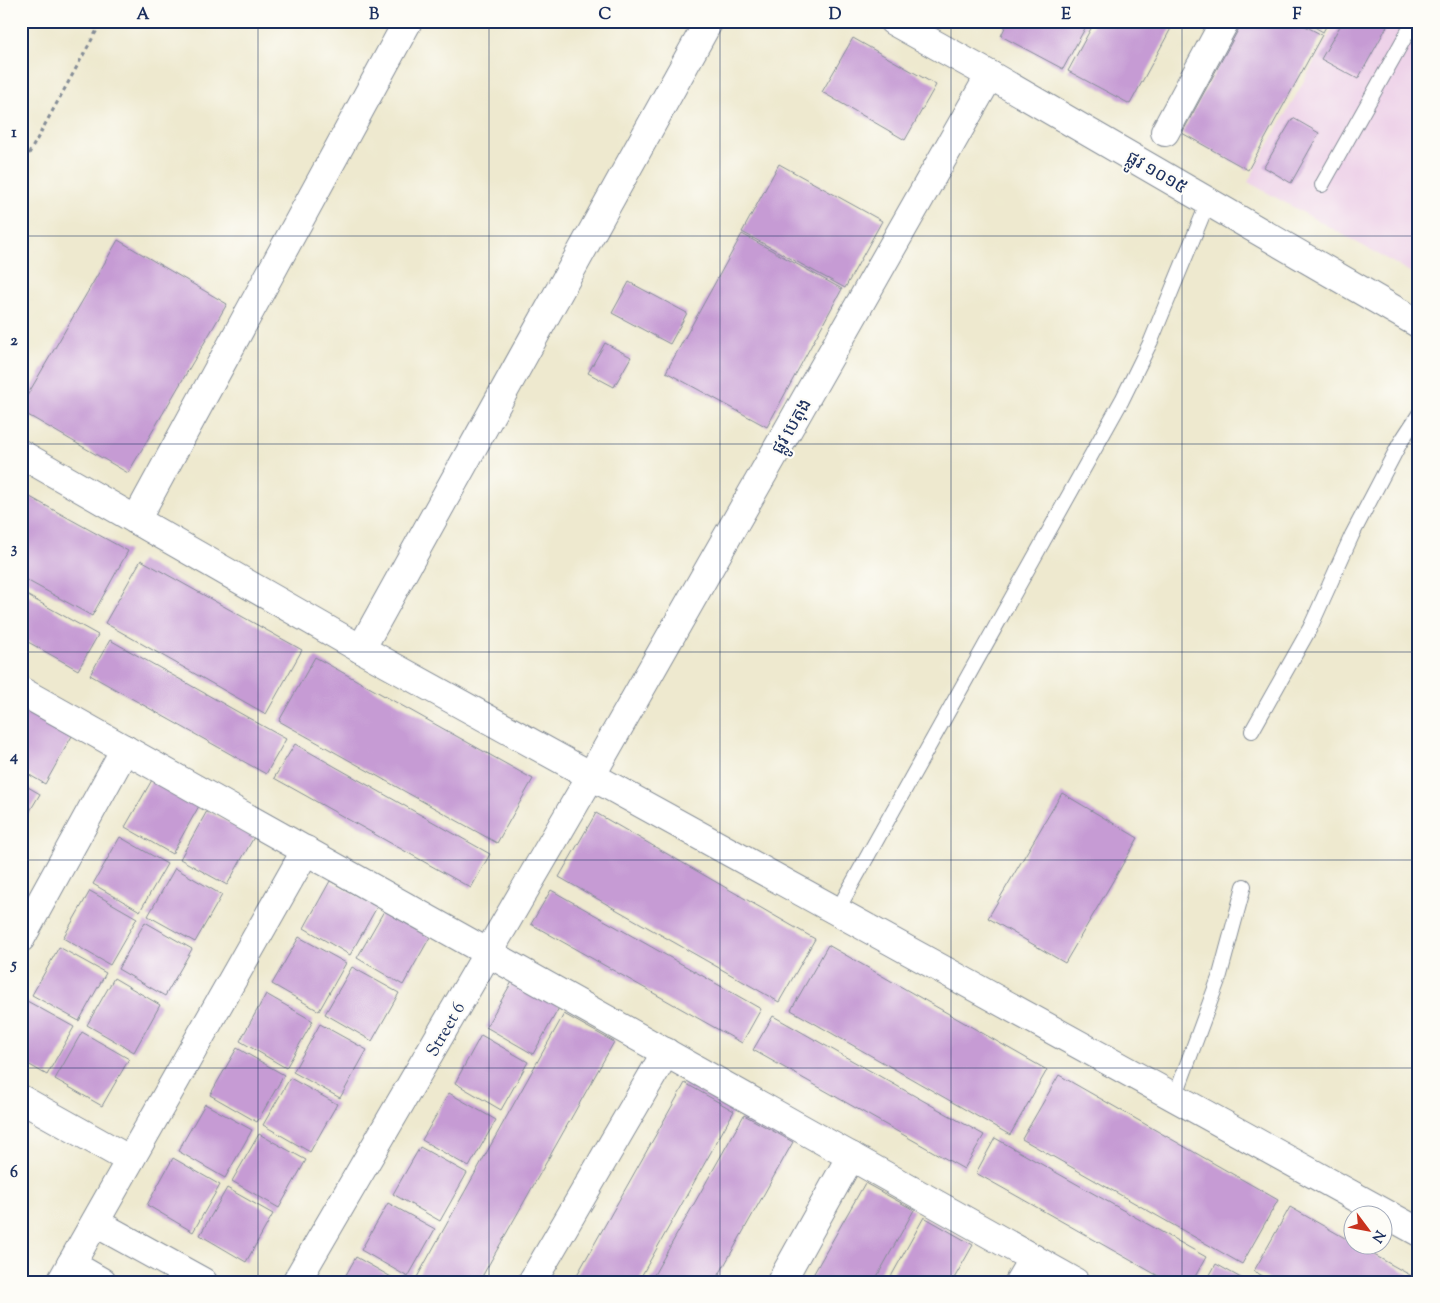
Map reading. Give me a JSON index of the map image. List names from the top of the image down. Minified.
{"streets":{"street":["ផ្លូវ ១០១៥","ផ្លូវ បេតុង","Street 6"]},"crossings":[["ផ្លូវ ១០១៥","ផ្លូវ បេតុង"],["ផ្លូវ បេតុង","Street 6"]],"north":"bottom right","grid":{"columns":["A","B","C","D","E","F"],"rows":["1","2","3","4","5","6"]}}
